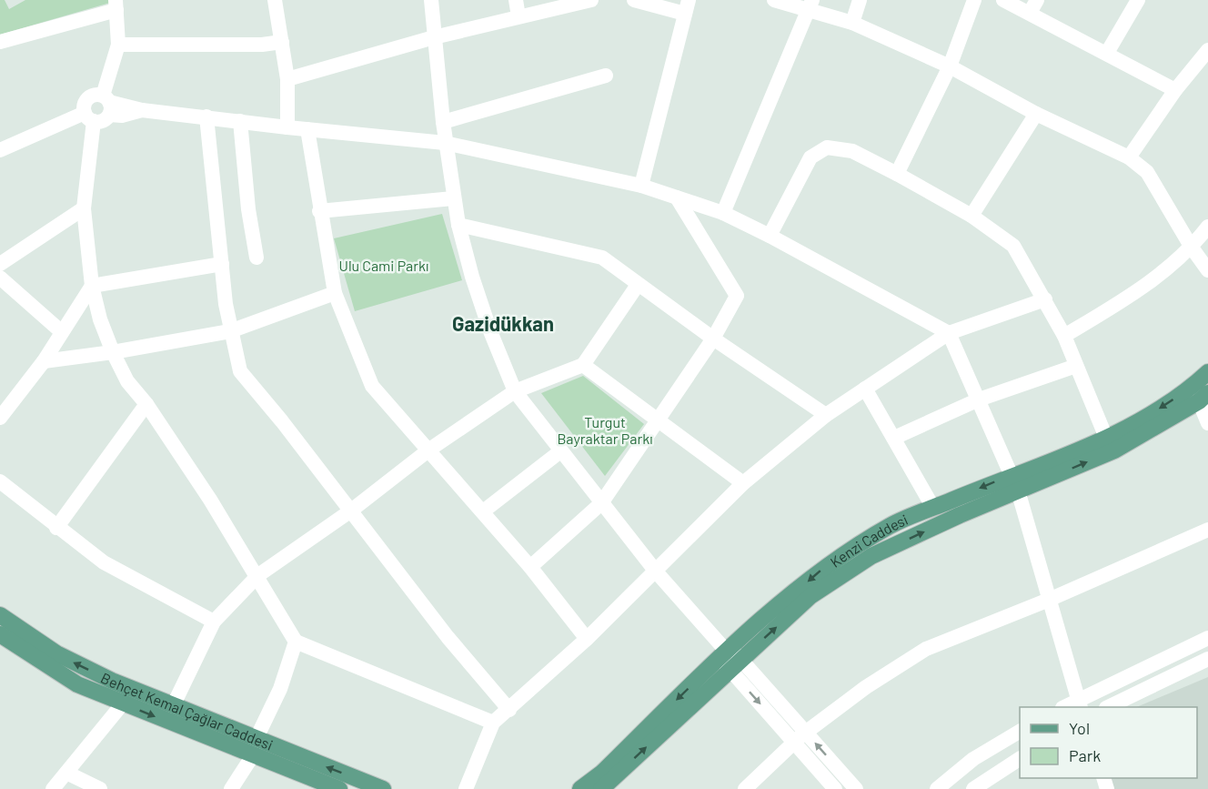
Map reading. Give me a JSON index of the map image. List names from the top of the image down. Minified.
{"streets":{"main road":["Kenzi Caddesi","Behçet Kemal Çağlar Caddesi"]},"districts":["Gazidükkan"],"parks":["Ulu Cami Parkı","Turgut Bayraktar Parkı"],"legend":["Yol","Park"]}
